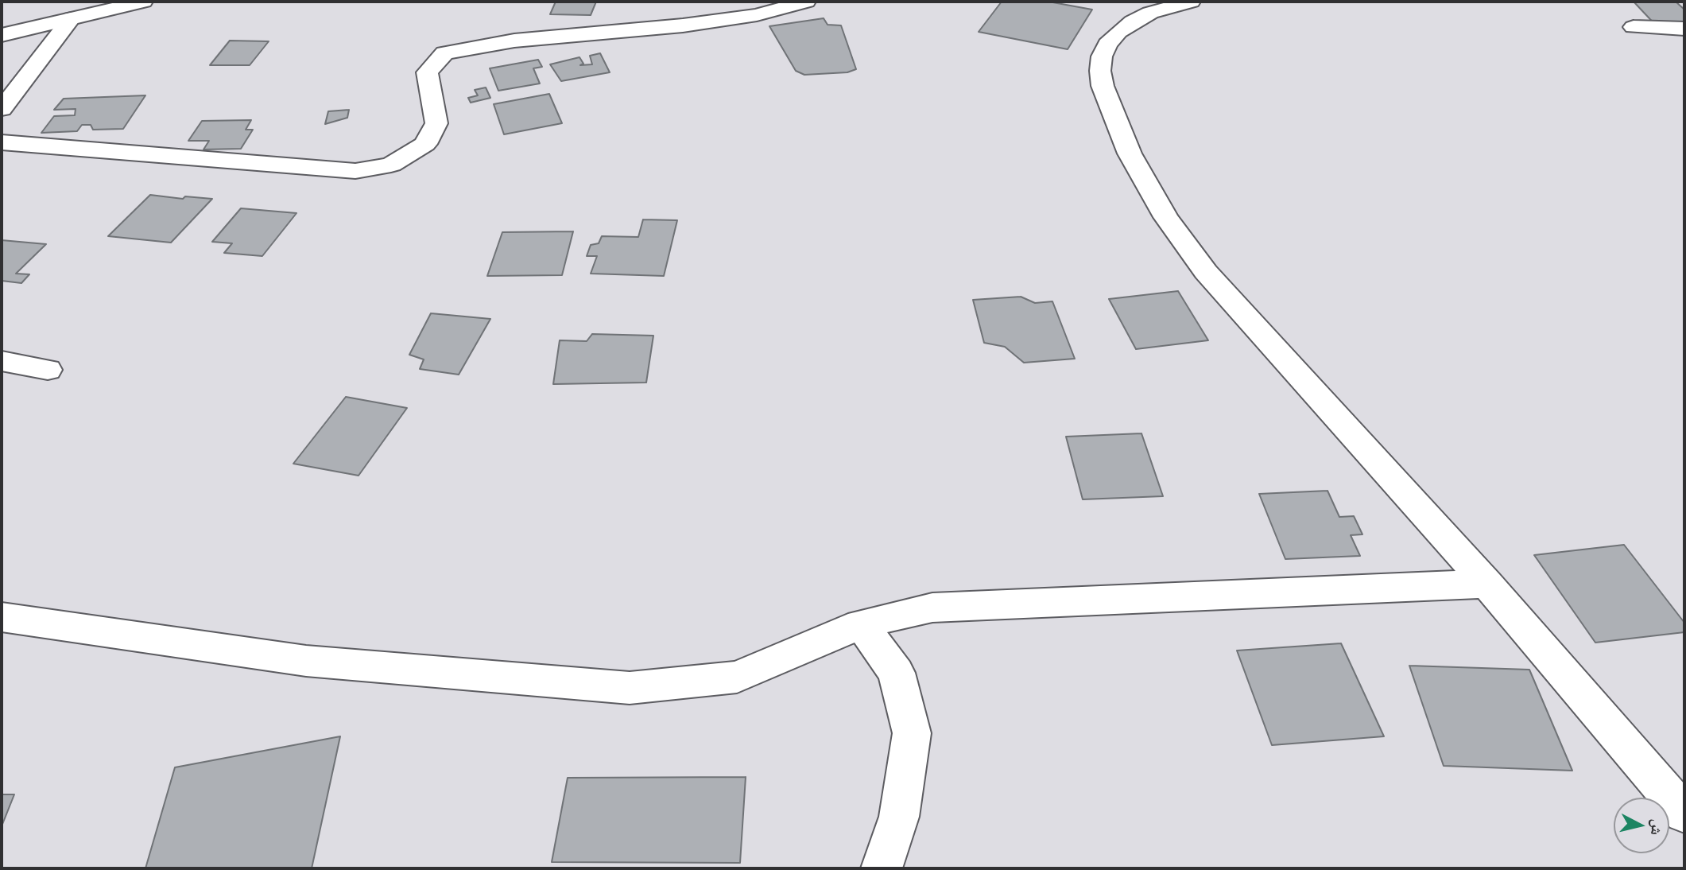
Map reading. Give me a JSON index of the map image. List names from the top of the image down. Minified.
{"north":"right"}
